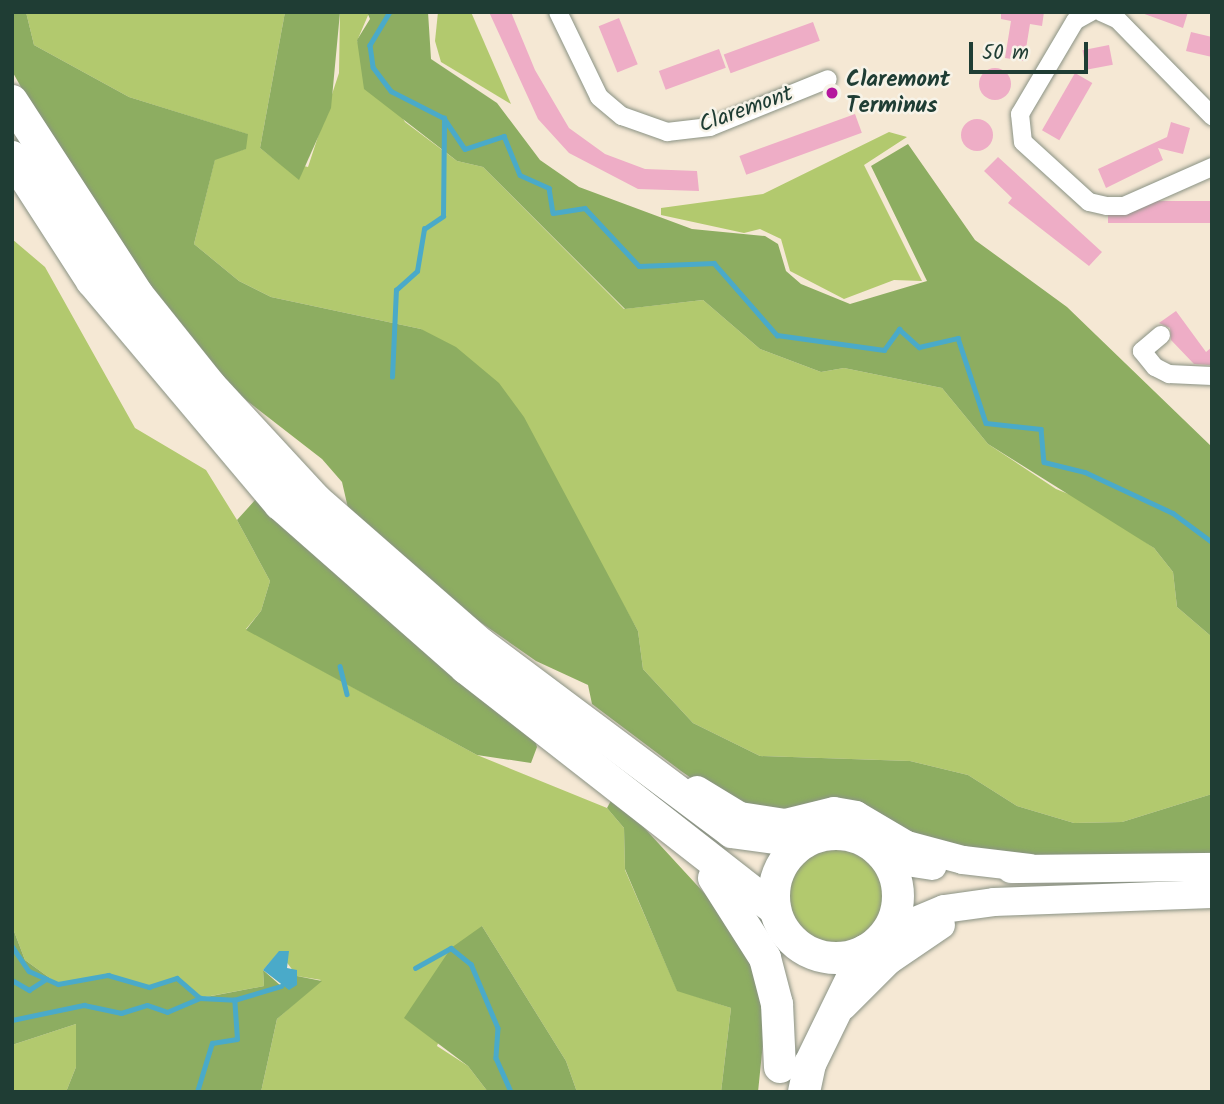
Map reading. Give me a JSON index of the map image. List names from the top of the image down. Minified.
{"streets":{"street":["Claremont"]},"places":["Claremont Terminus"],"scale_bar":"50 m"}
